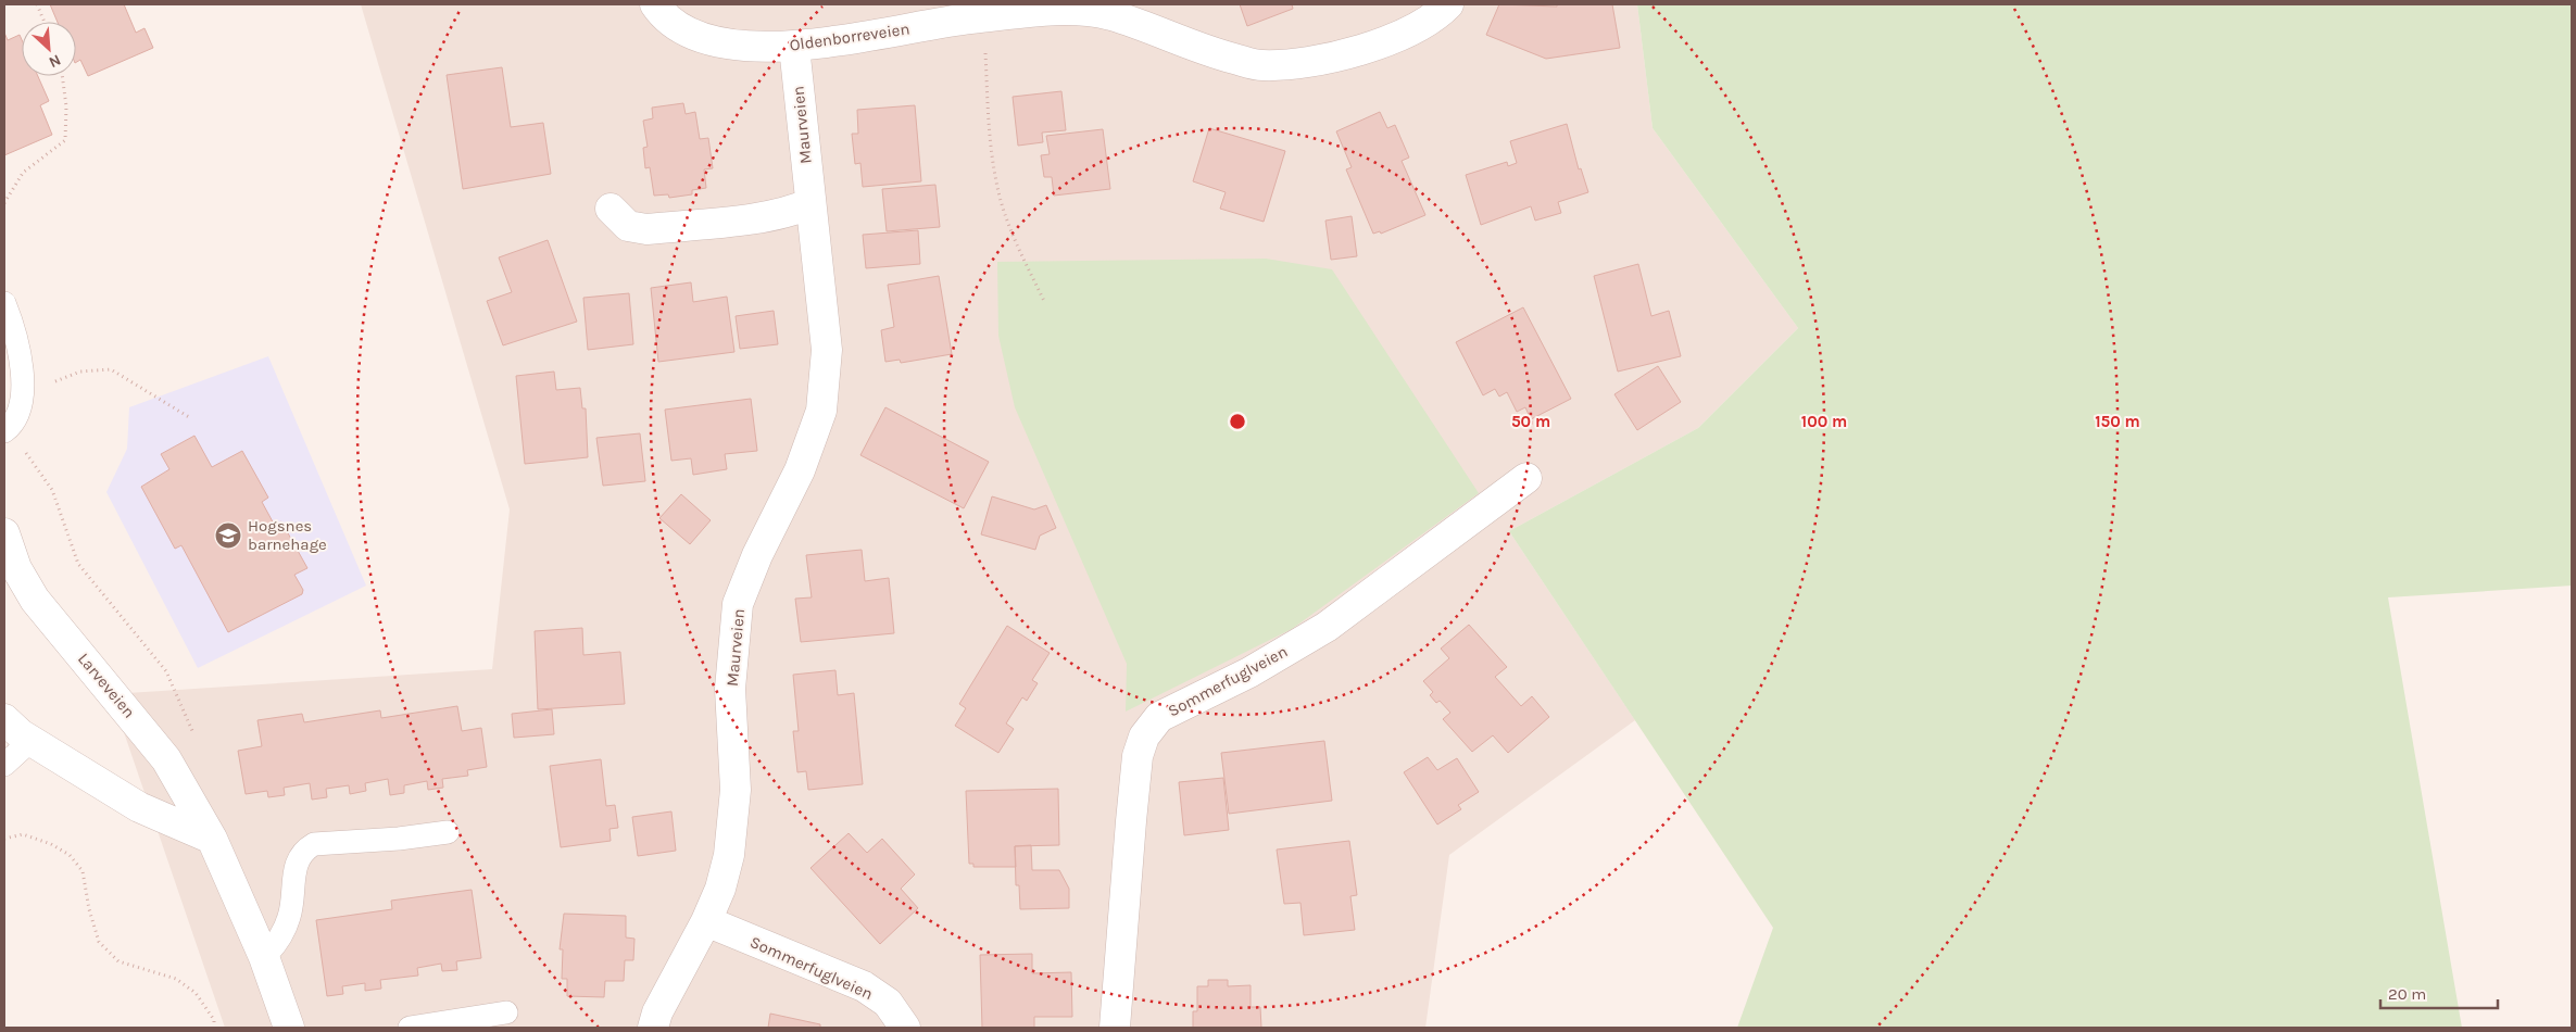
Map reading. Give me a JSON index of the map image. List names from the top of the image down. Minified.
{"streets":{"street":["Oldenborreveien","Maurveien","Sommerfuglveien","Larveveien"]},"crossings":[["Oldenborreveien","Maurveien"],["Maurveien","Sommerfuglveien"]],"places":{"school or university":["Hogsnes barnehage"]},"scale_bar":"20 m","north":"bottom right","rings":["50 m","100 m","150 m"]}
